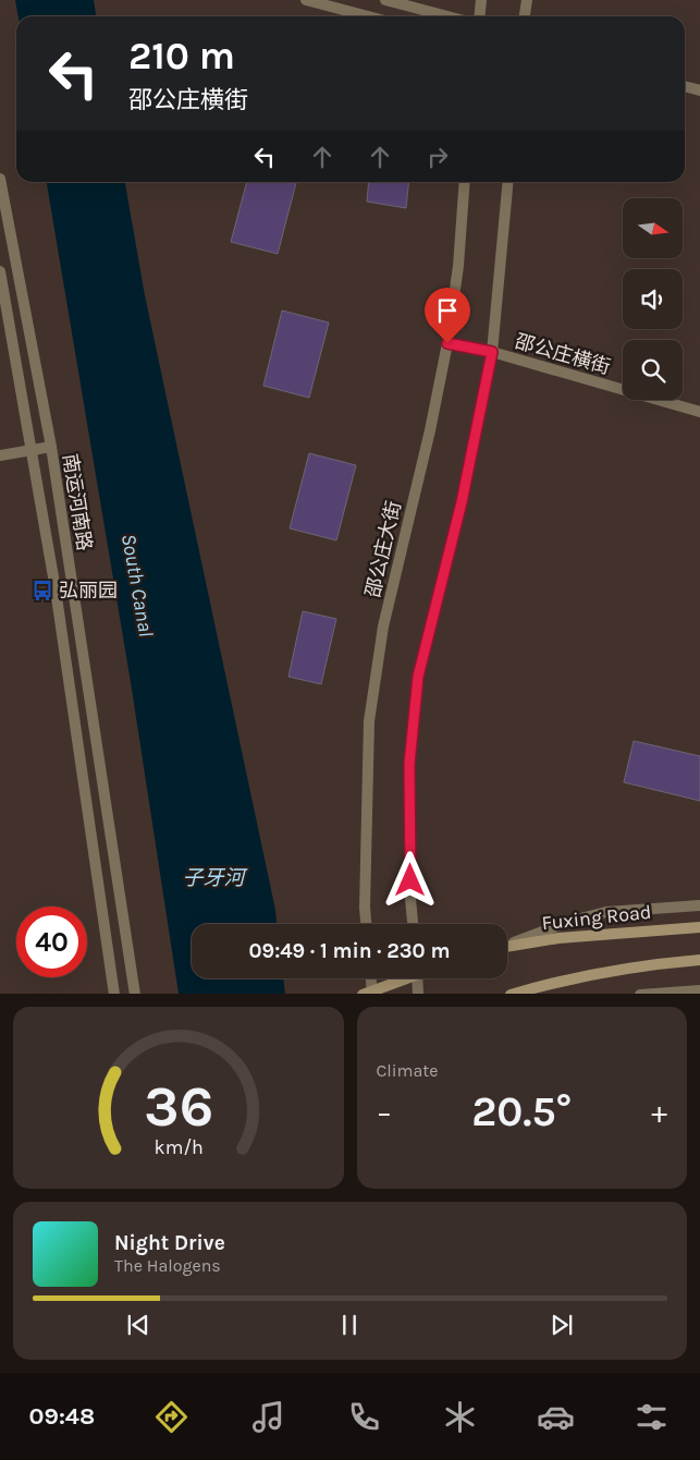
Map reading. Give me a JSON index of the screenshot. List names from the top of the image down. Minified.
{"streets":{"main road":["Fuxing Road"],"street":["邵公庄横街","南运河南路","邵公庄大街"]},"crossings":[["邵公庄横街","邵公庄大街"]],"water":["South Canal","子牙河"],"places":{"bus stop":["弘丽园"]},"north":"right","page":{"turn":["210 m","邵公庄横街"],"limit":"40","trip":"09:49 · 1 min · 230 m","tile":"Climate","heat":["−","20.5°","+"],"song":["Night Drive","The Halogens"],"tabs":"09:48","gauge":["36","km/h"]}}
